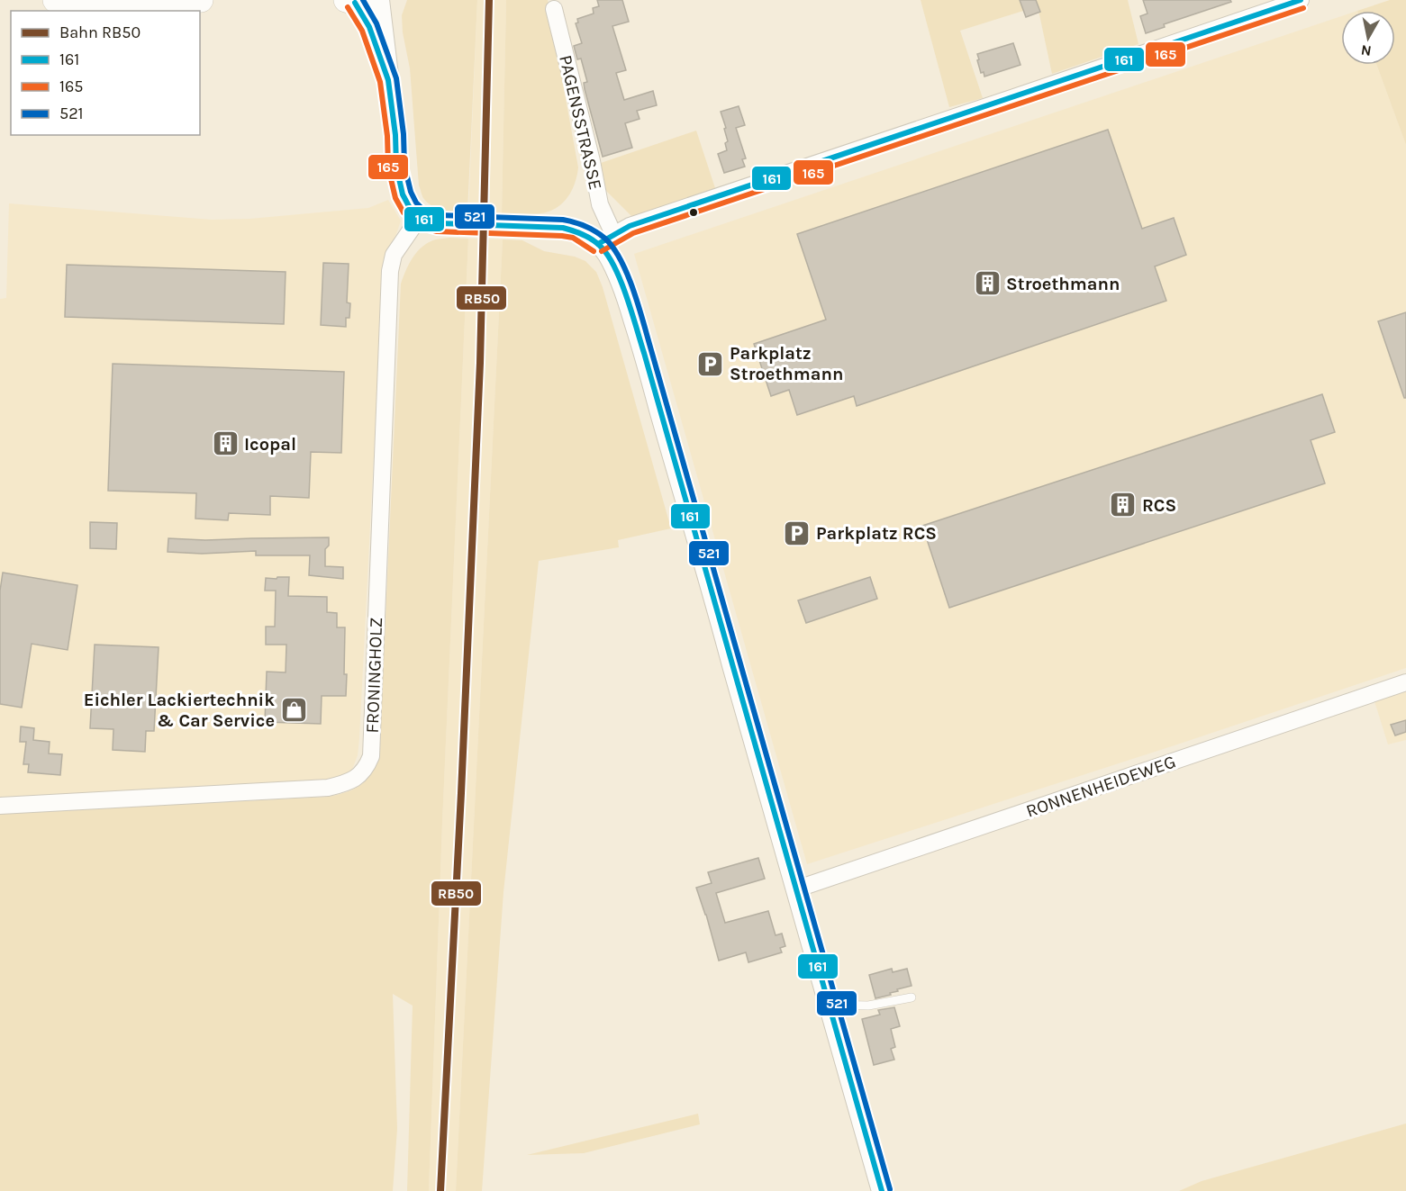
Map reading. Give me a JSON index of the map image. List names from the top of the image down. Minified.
{"streets":{"street":["PAGENSSTRASSE","FRONINGHOLZ","RONNENHEIDEWEG"]},"places":{"building":["Stroethmann","Icopal","RCS"],"parking":["Parkplatz Stroethmann","Parkplatz RCS"],"shop":["Eichler Lackiertechnik & Car Service"]},"lines":["rail line RB50","transit line 161","transit line 521","transit line 165"],"legend":["Bahn RB50","161","165","521"],"north":"bottom"}
